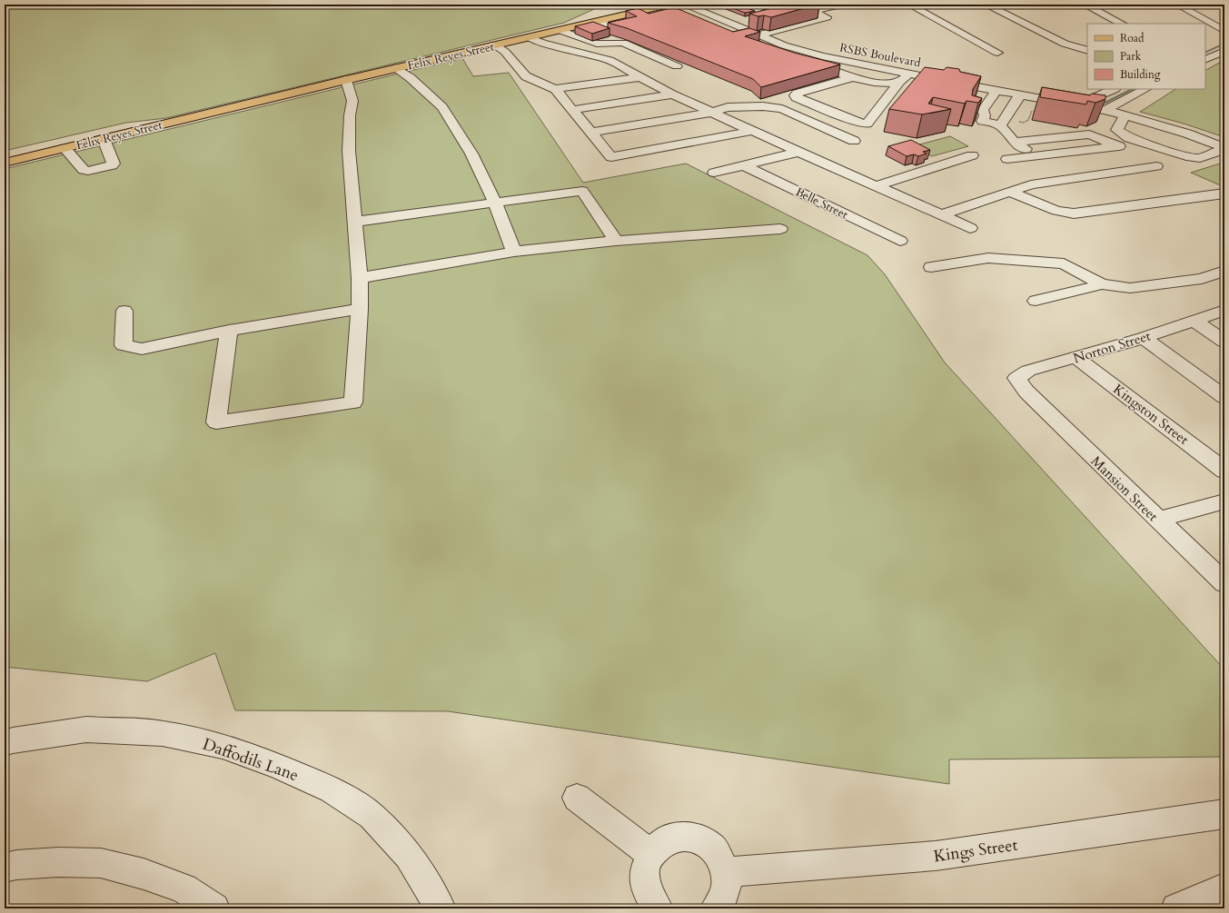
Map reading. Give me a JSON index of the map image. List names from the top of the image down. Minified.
{"streets":{"main road":["Felix Reyes Street"],"street":["RSBS Boulevard","Belle Street","Norton Street","Kingston Street","Mansion Street","Daffodils Lane","Kings Street"]},"crossings":[["Norton Street","Kingston Street"],["Norton Street","Mansion Street"]],"legend":["Road","Park","Building"]}
